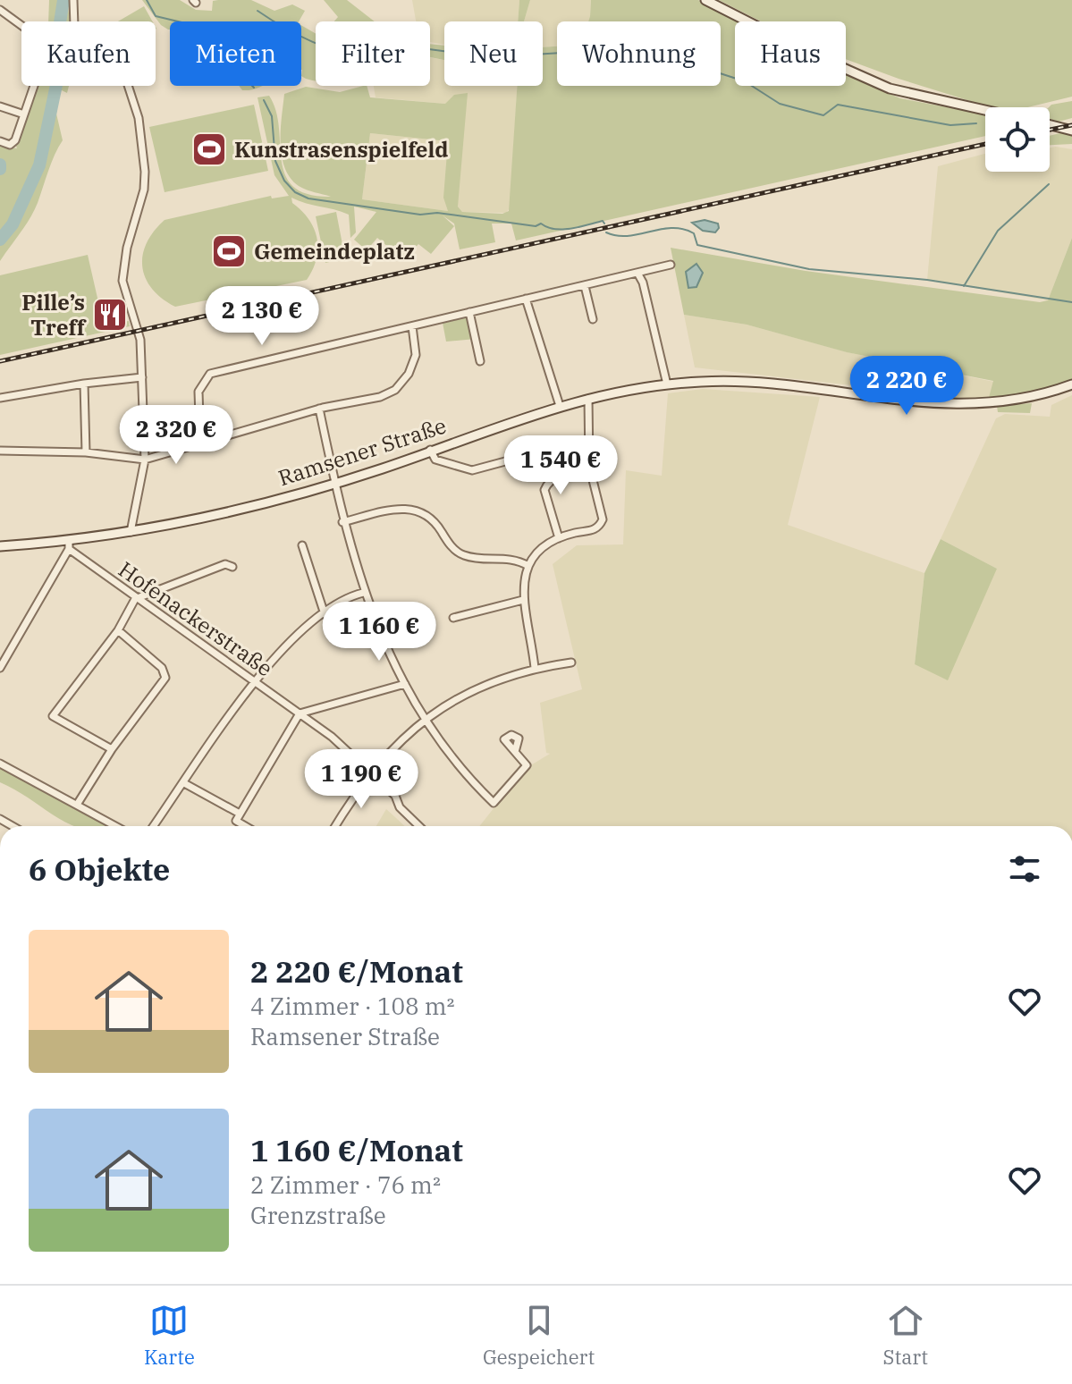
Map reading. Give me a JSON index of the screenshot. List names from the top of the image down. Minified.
{"streets":{"main road":["Ramsener Straße"],"street":["Hofenackerstraße"]},"crossings":[["Ramsener Straße","Hofenackerstraße"]],"places":{"sports":["Kunstrasenspielfeld","Gemeindeplatz"],"restaurant":["Pille’s Treff"]},"page":{"chip":["Kaufen","Mieten","Filter","Neu","Wohnung","Haus"],"price":["2 130 €","2 220 €","2 320 €","1 540 €","1 160 €","1 190 €"],"heading":"6 Objekte","list":[{"name":"2 220 €/Monat","note":"4 Zimmer · 108 m² · Ramsener Straße"},{"name":"1 160 €/Monat","note":"2 Zimmer · 76 m² · Grenzstraße"}],"tabs":["Karte","Gespeichert","Start"]}}
